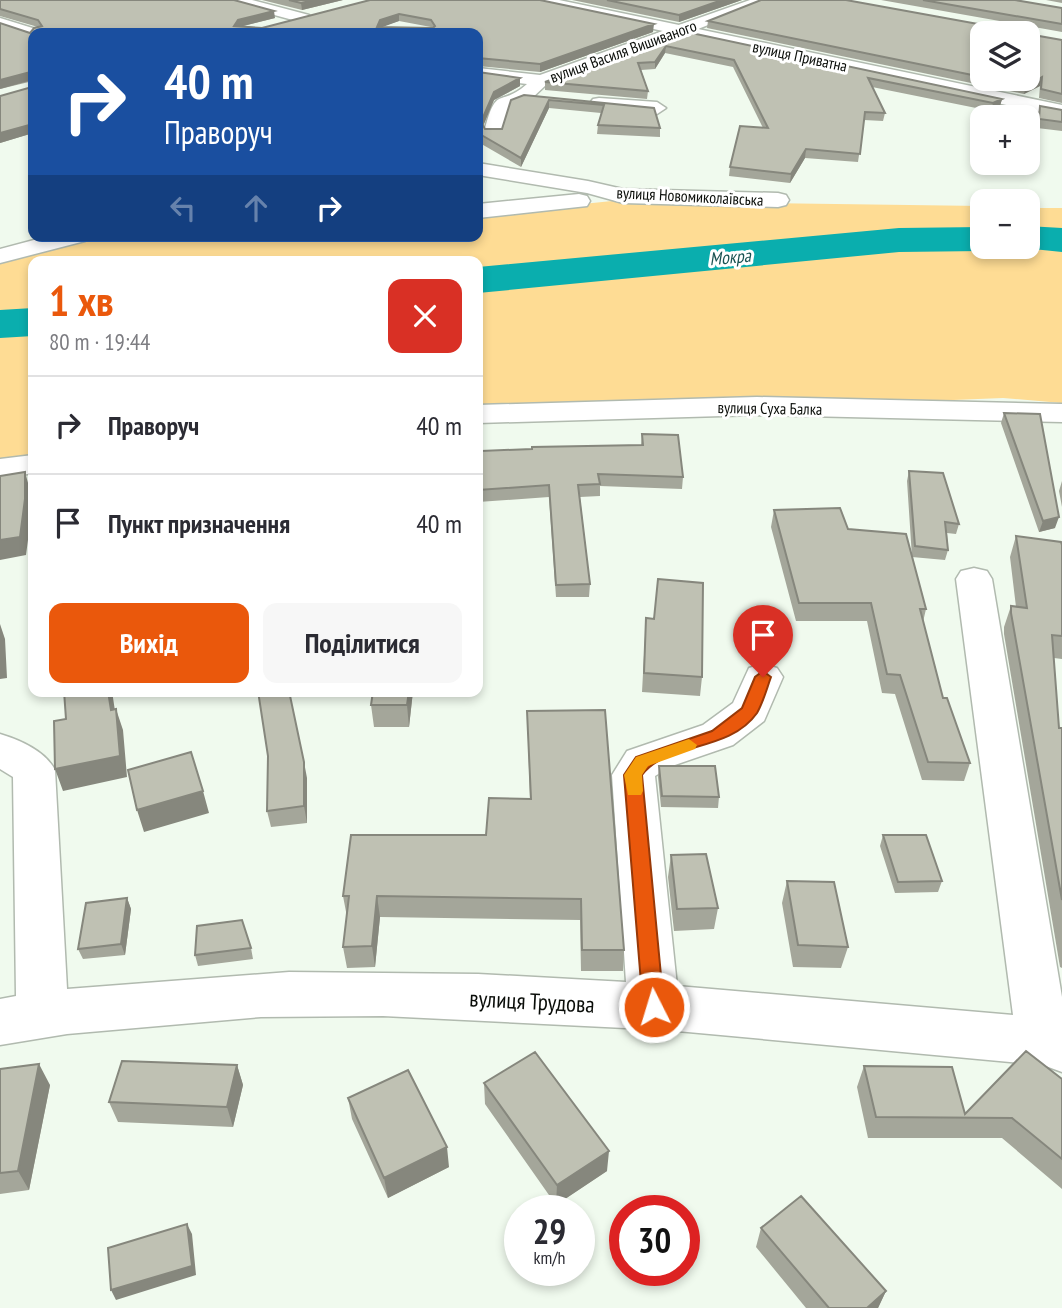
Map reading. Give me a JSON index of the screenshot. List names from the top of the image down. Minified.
{"streets":{"street":["вулиця Василя Вишиваного","вулиця Приватна","вулиця Новомиколаївська","вулиця Суха Балка","вулиця Трудова"]},"crossings":[["вулиця Василя Вишиваного","вулиця Приватна"]],"water":["Мокра"],"page":{"map_buttons":["+","−"],"turn":["40 m","Праворуч"],"heading":["1 хв","80 m · 19:44"],"list":[{"name":"Праворуч","value":"40 m"},{"name":"Пункт призначення","value":"40 m"}],"buttons":["Вихід","Поділитися"],"speed":"29 km/h","limit":"30"}}
